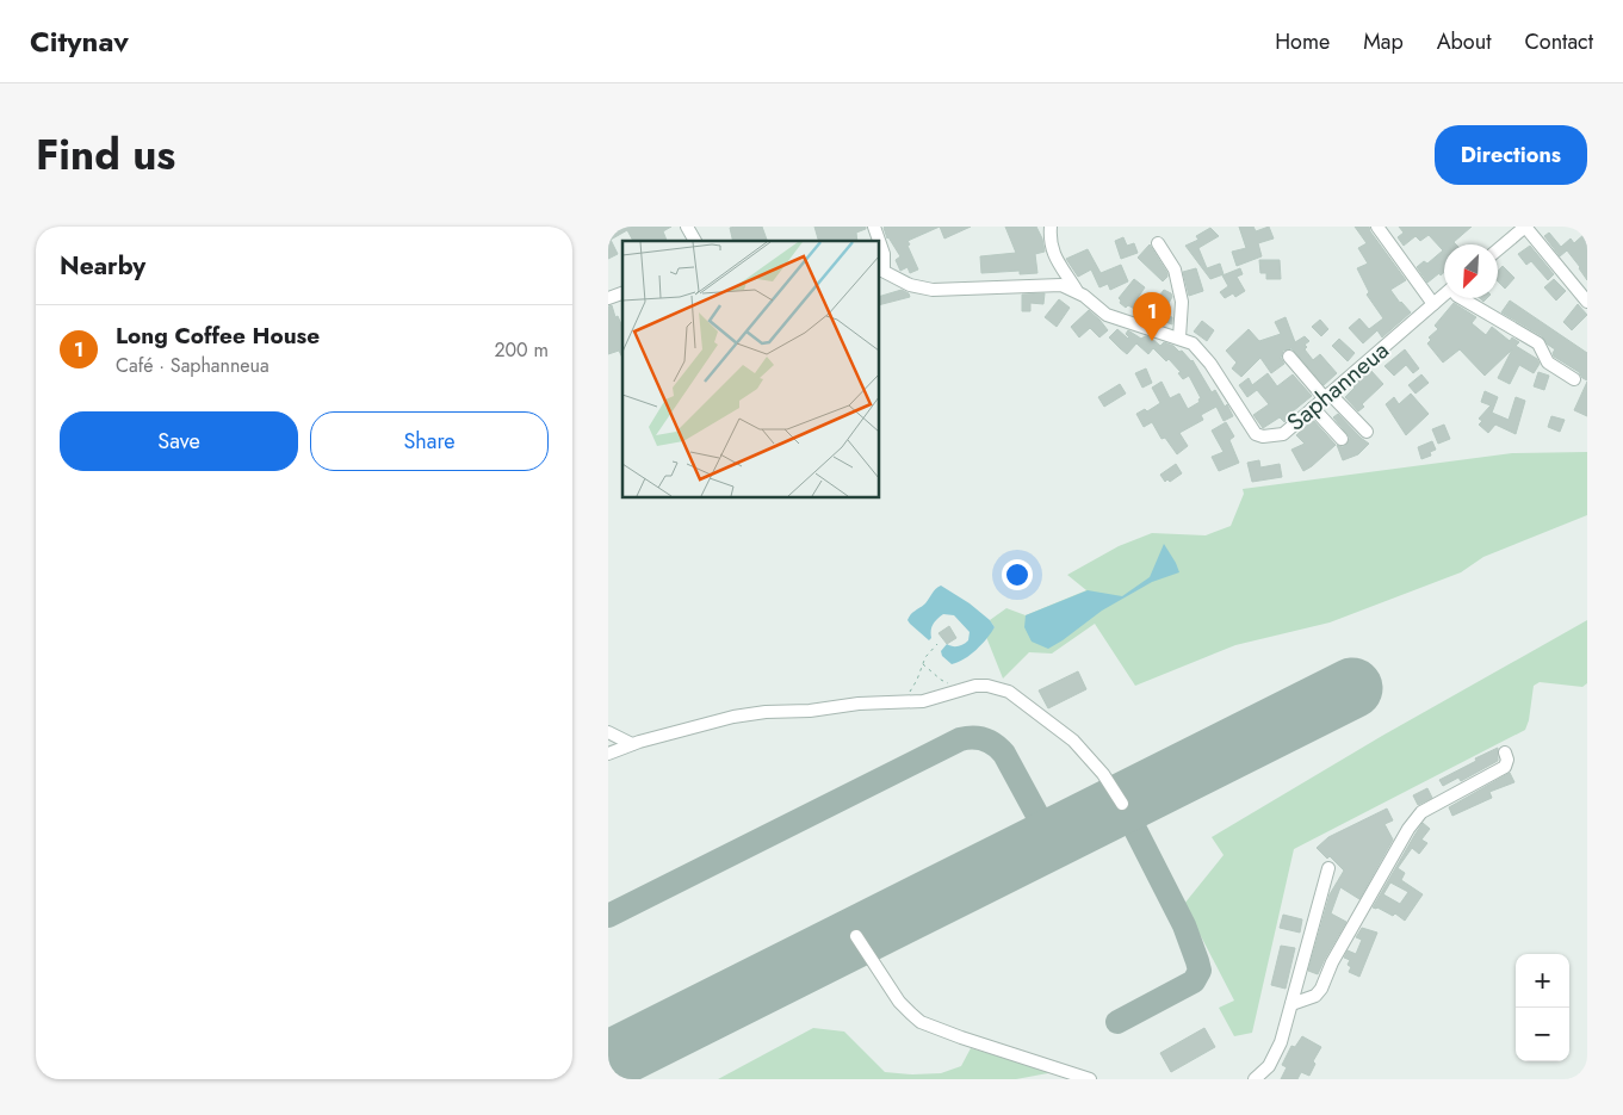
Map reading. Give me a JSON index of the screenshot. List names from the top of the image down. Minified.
{"streets":{"street":["Saphanneua"]},"north":"bottom left","page":{"header":"Citynav","nav":["Home","Map","About","Contact"],"title":"Find us","buttons":["Directions",["Save","Share"]],"heading":"Nearby","pins":"1","list":[{"mark":"1","name":"Long Coffee House","note":"Café · Saphanneua","value":"200 m"}],"map_buttons":["+","−"]}}
